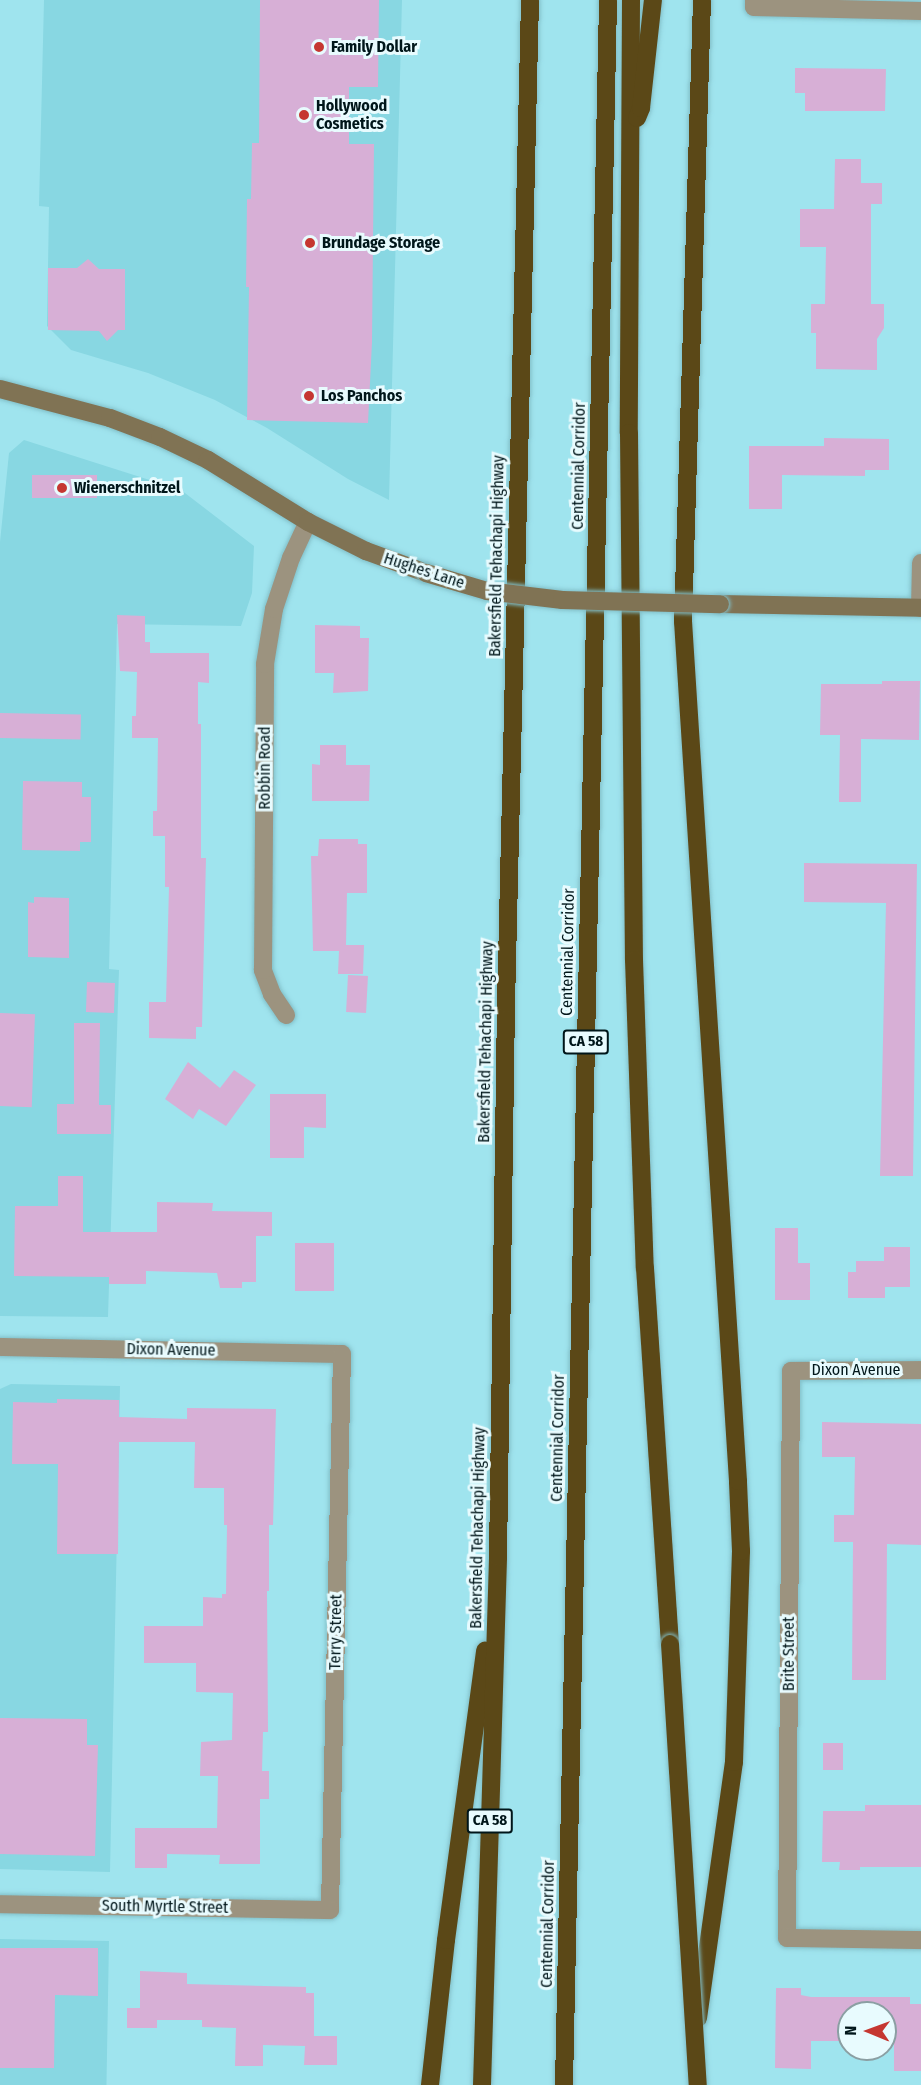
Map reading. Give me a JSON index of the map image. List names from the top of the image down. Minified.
{"streets":{"highway":["Centennial Corridor","Bakersfield Tehachapi Highway","CA 58"],"street":["Hughes Lane","Robbin Road","Dixon Avenue","Terry Street","Brite Street","South Myrtle Street"]},"crossings":[["Hughes Lane","Robbin Road"],["Dixon Avenue","Terry Street"],["Dixon Avenue","Brite Street"],["Terry Street","South Myrtle Street"]],"places":["Family Dollar","Hollywood Cosmetics","Brundage Storage","Los Panchos","Wienerschnitzel"],"north":"left"}
